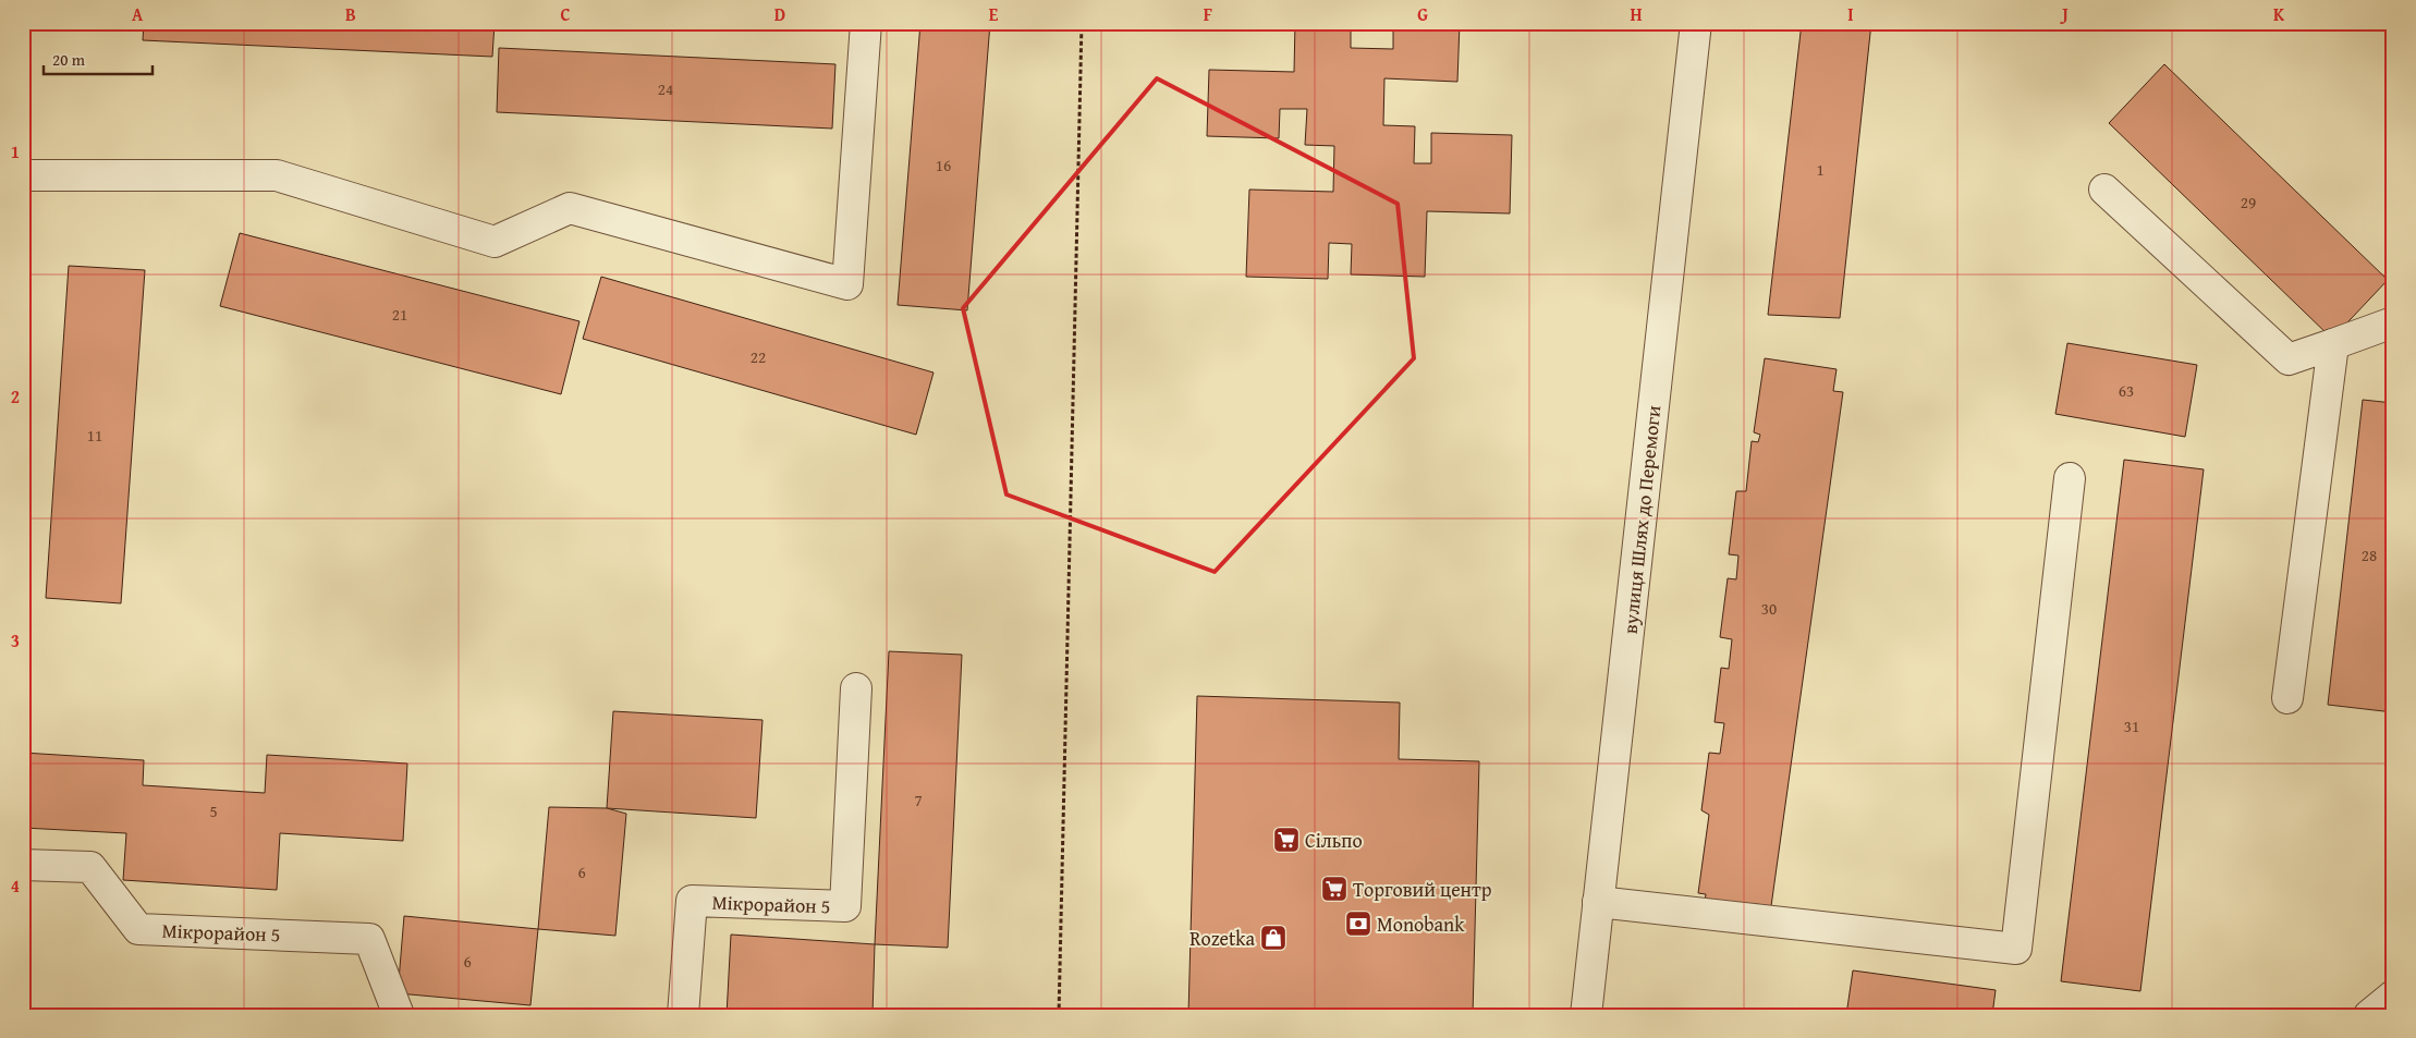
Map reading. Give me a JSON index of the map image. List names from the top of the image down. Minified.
{"streets":{"street":["вулиця Шлях до Перемоги","Мікрорайон 5"]},"places":{"supermarket":["Сільпо","Торговий центр"],"bank":["Monobank"],"shop":["Rozetka"]},"house_numbers":["24","16","1","29","21","22","63","11","28","30","31","7","5","6","6"],"scale_bar":"20 m","grid":{"columns":["A","B","C","D","E","F","G","H","I","J","K"],"rows":["1","2","3","4"]}}
